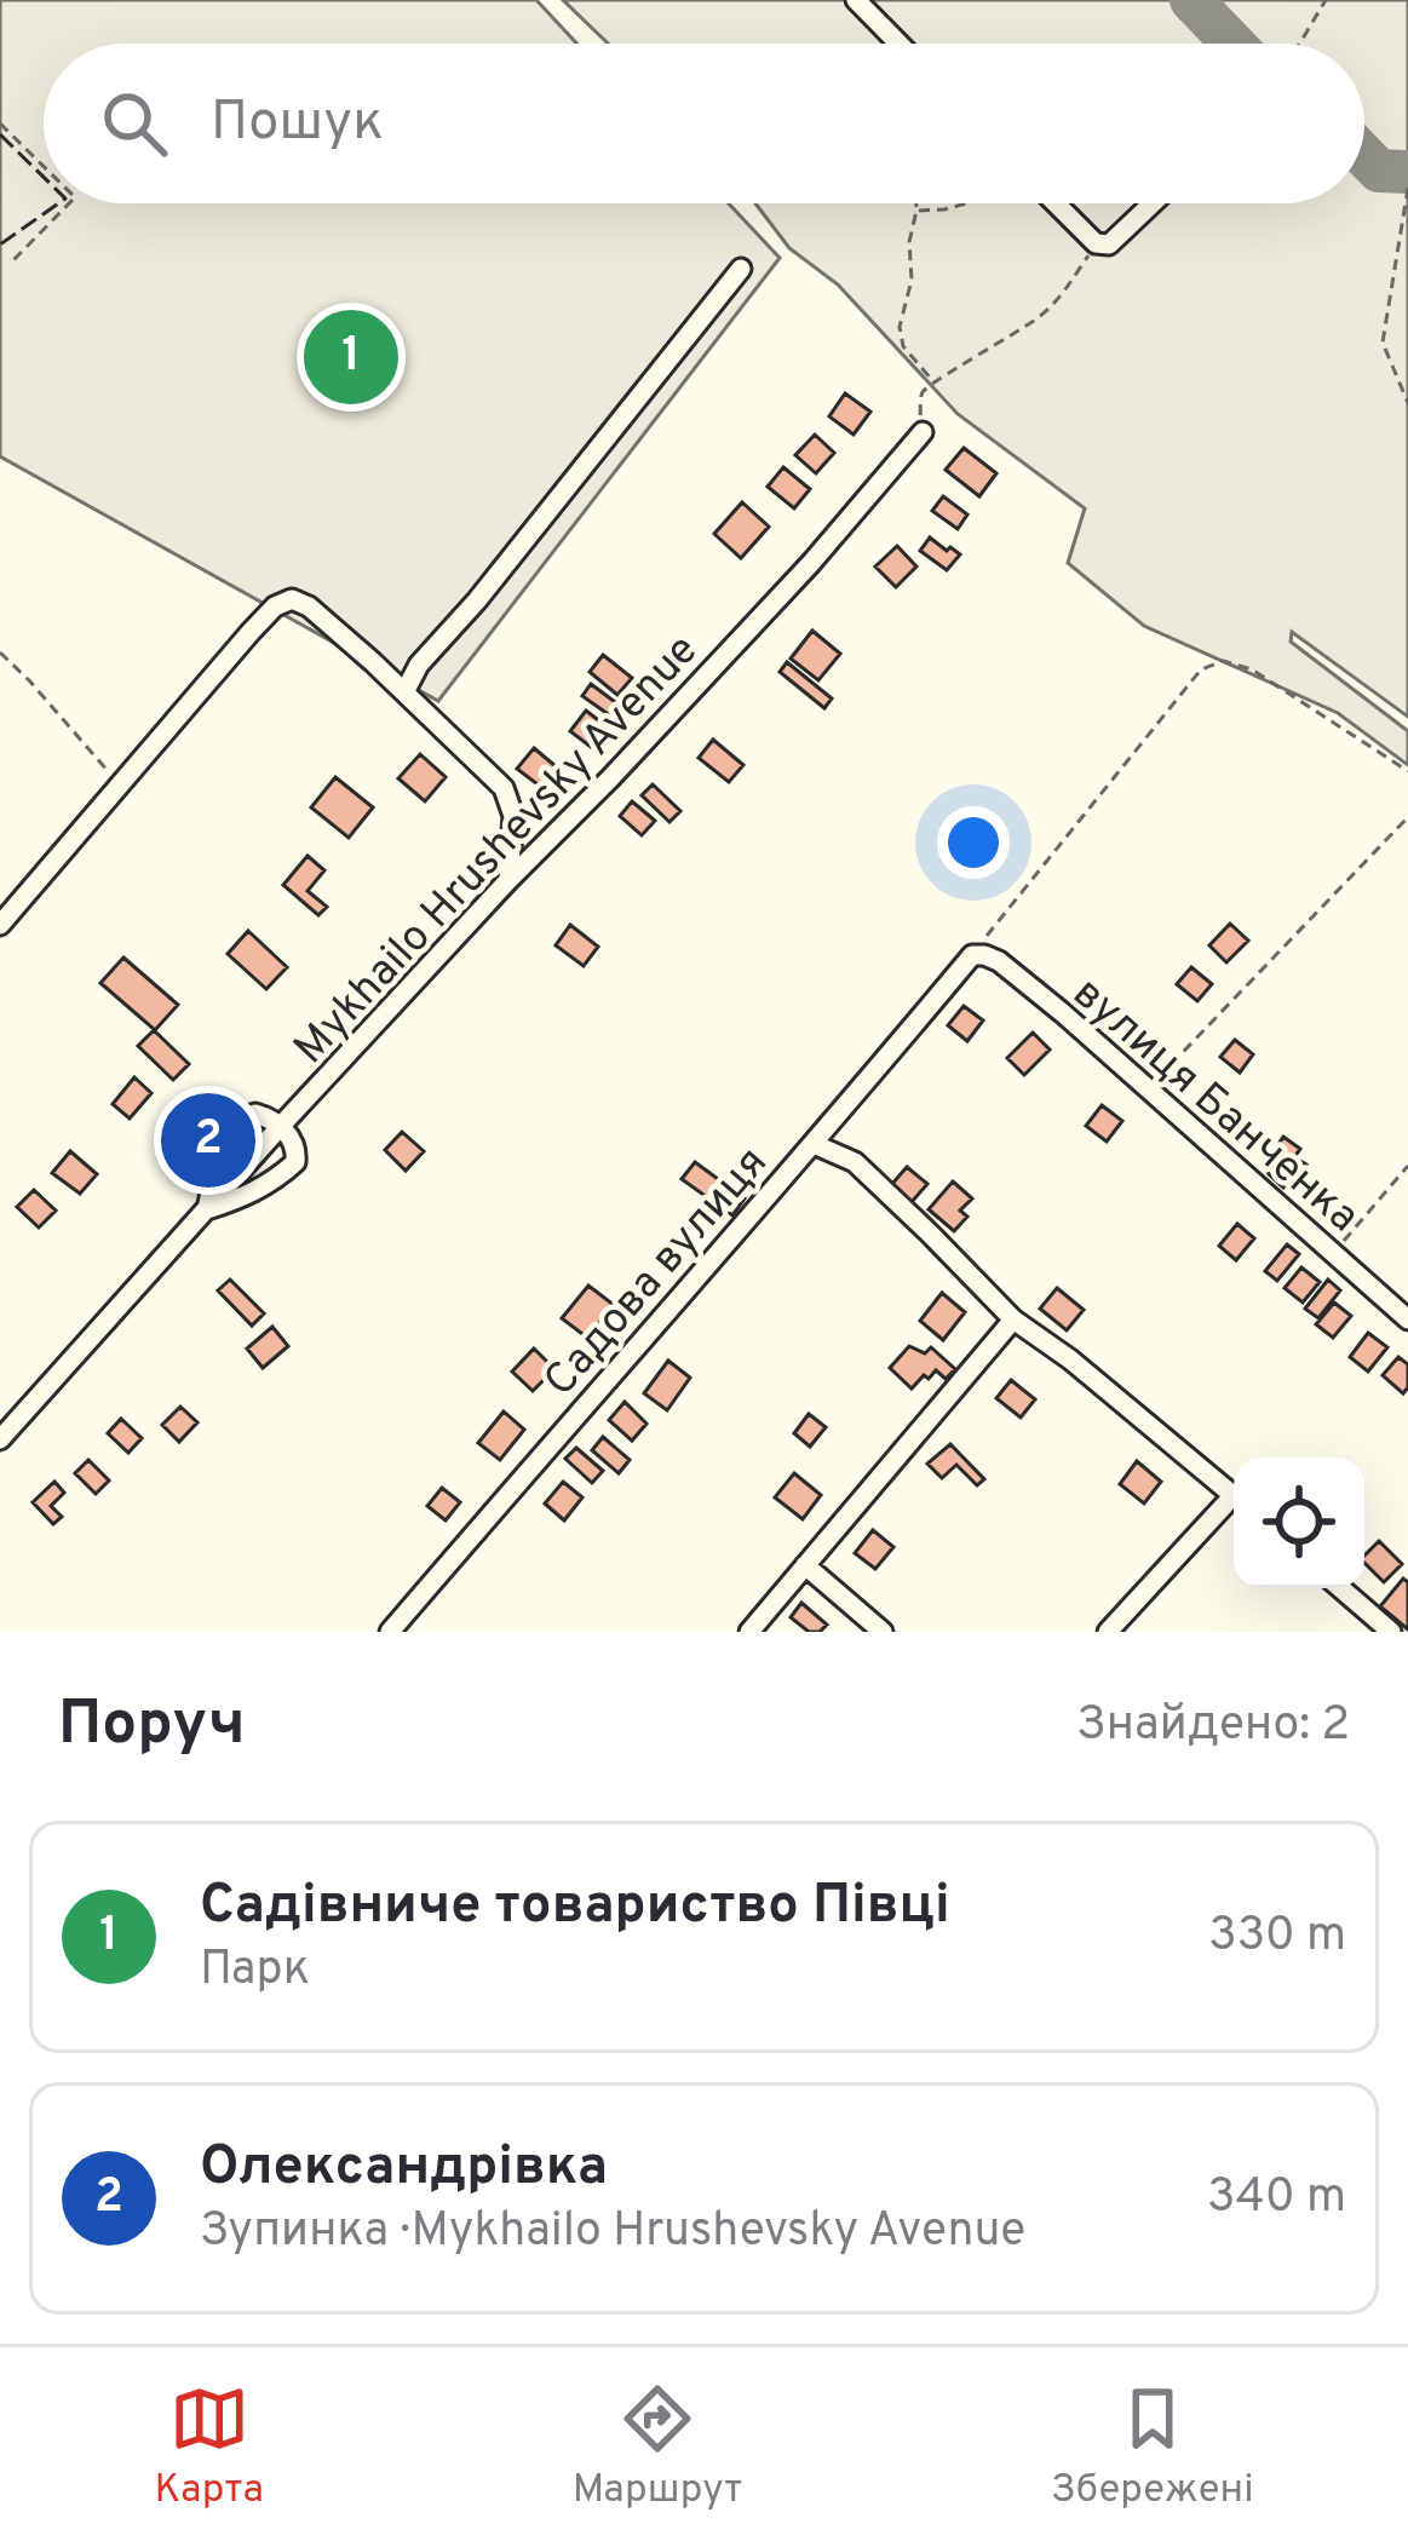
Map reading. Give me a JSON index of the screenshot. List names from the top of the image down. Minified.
{"streets":{"street":["Mykhailo Hrushevsky Avenue","вулиця Банченка","Садова вулиця"]},"crossings":[["вулиця Банченка","Садова вулиця"]],"page":{"search":"Пошук","pins":["1","2"],"heading":["Поруч","Знайдено: 2"],"list":[{"mark":"1","name":"Садівниче товариство Півці","note":"Парк","value":"330 m"},{"mark":"2","name":"Олександрівка","note":"Зупинка · Mykhailo Hrushevsky Avenue","value":"340 m"}],"nav":["Карта","Маршрут","Збережені"]}}
